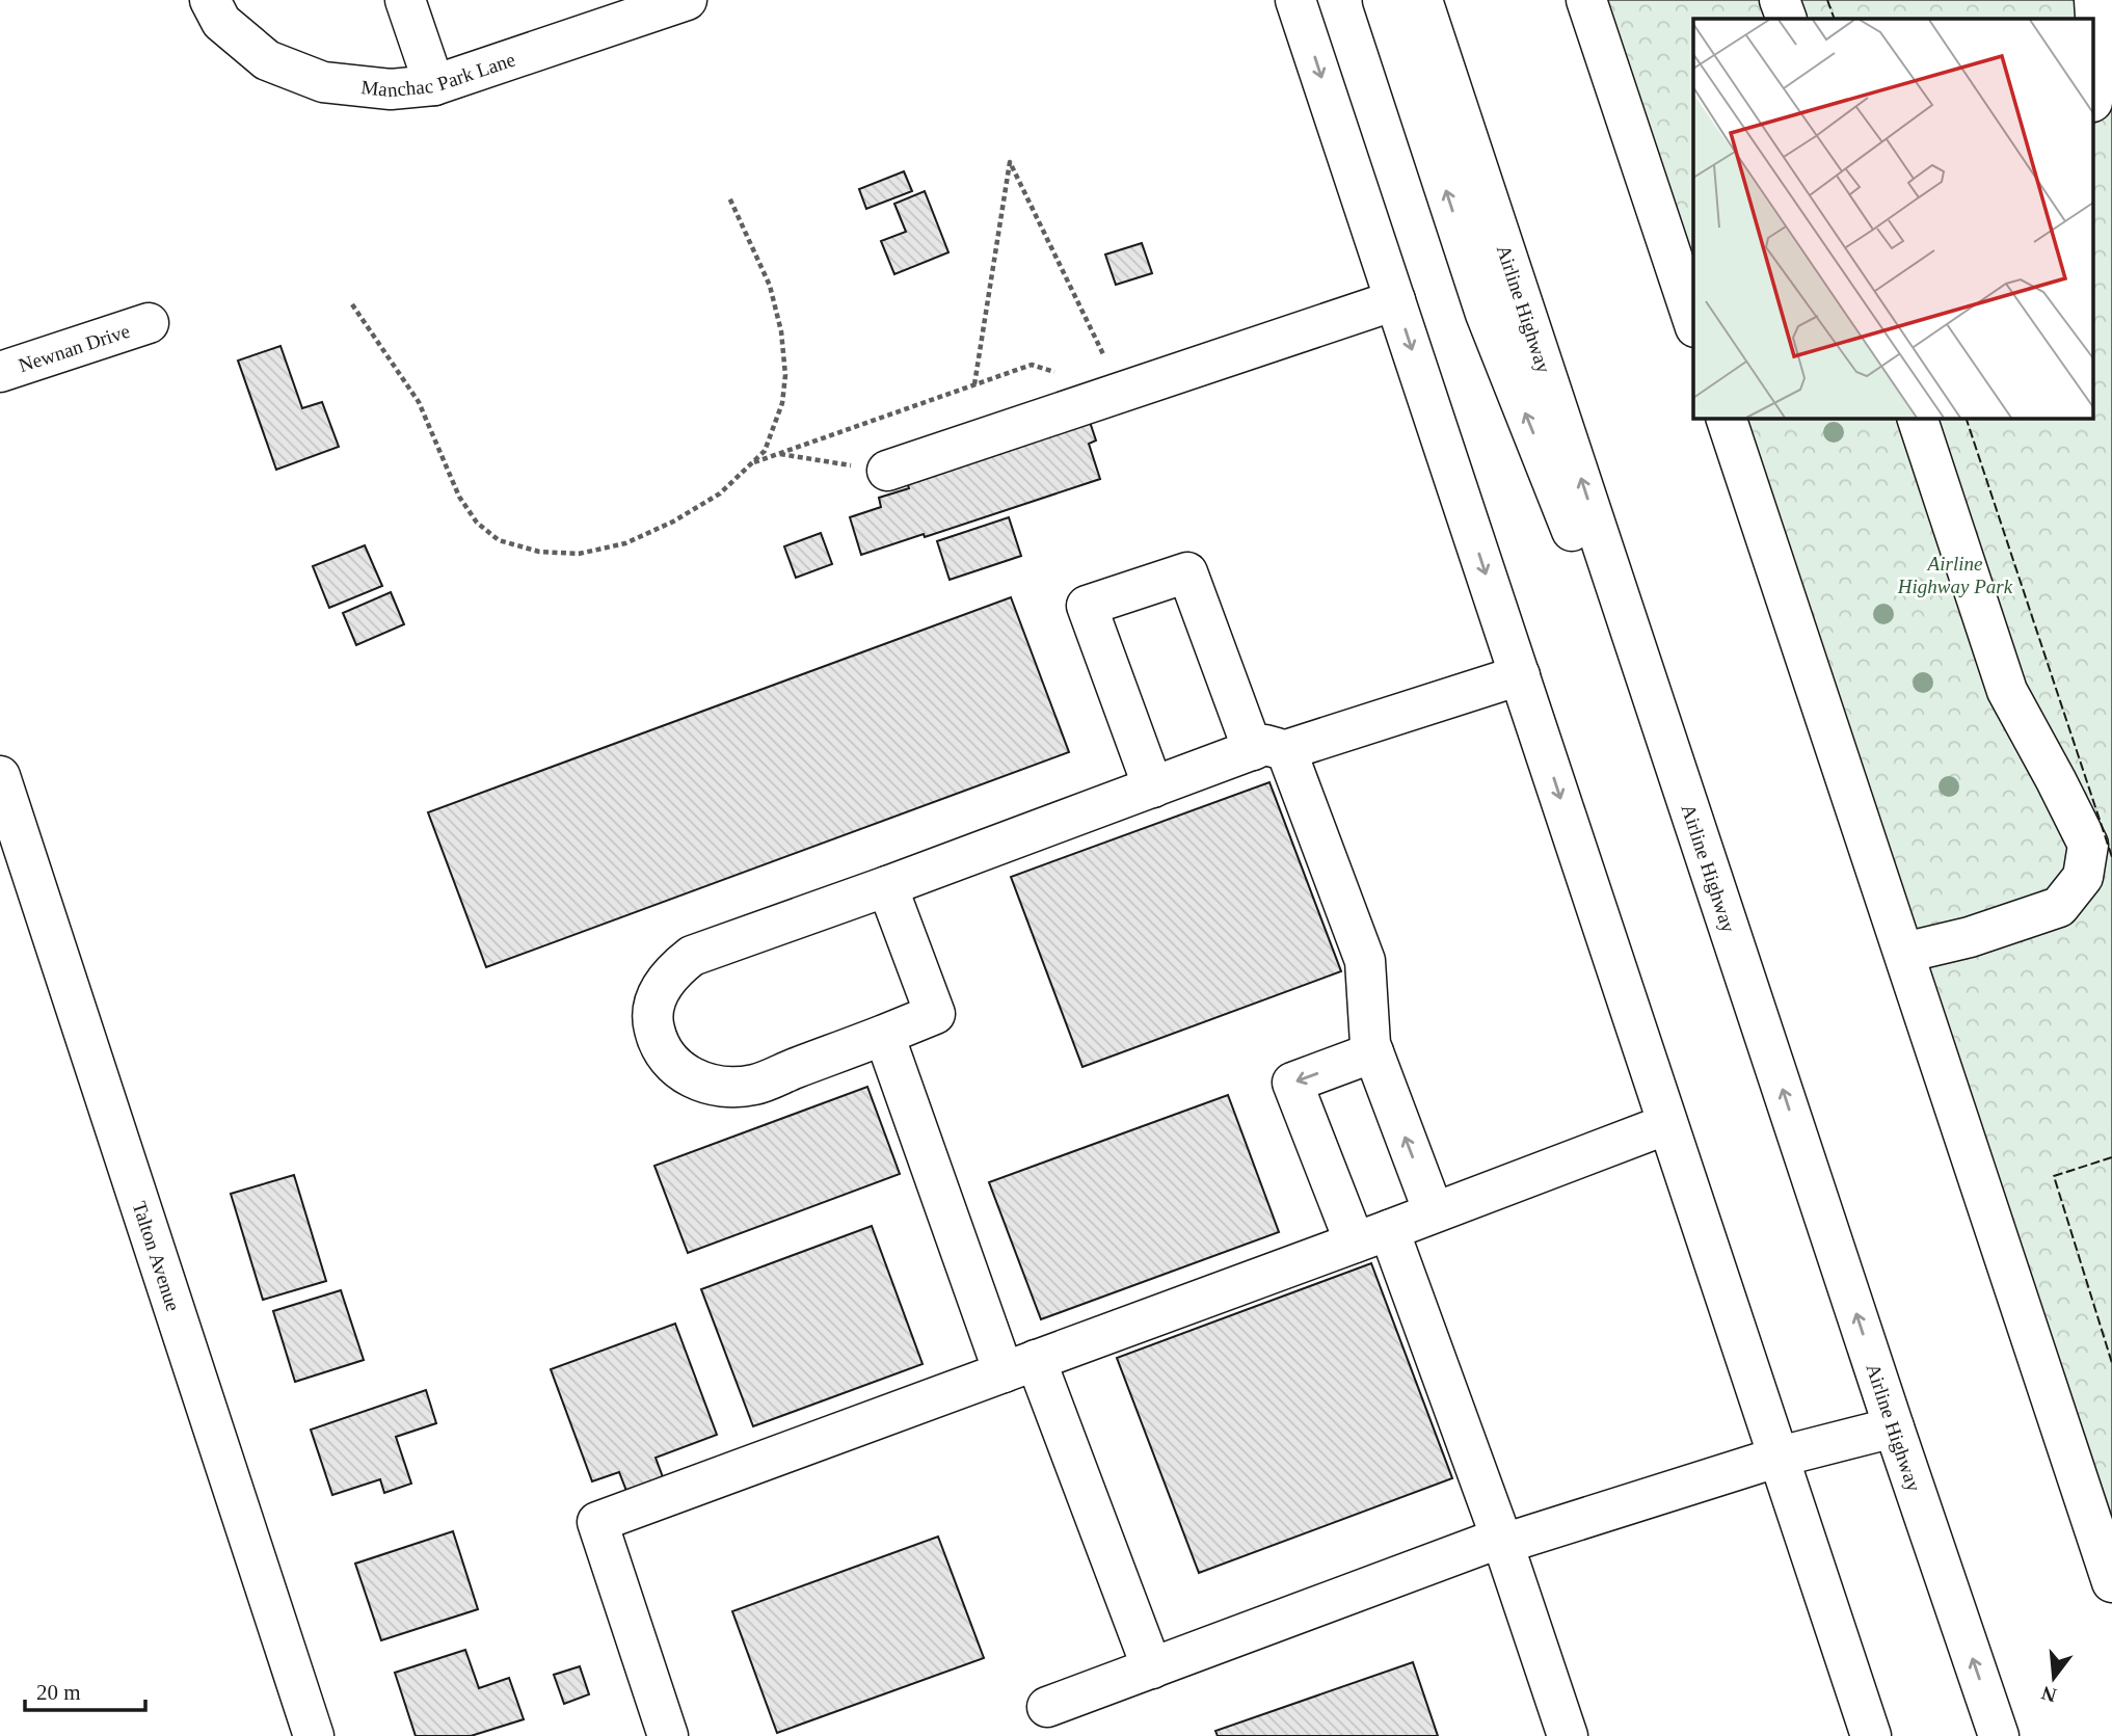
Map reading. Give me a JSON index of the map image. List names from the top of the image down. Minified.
{"streets":{"main road":["Manchac Park Lane","Airline Highway","Newnan Drive","Talton Avenue"]},"parks":["Airline Highway Park"],"scale_bar":"20 m","north":"bottom"}
